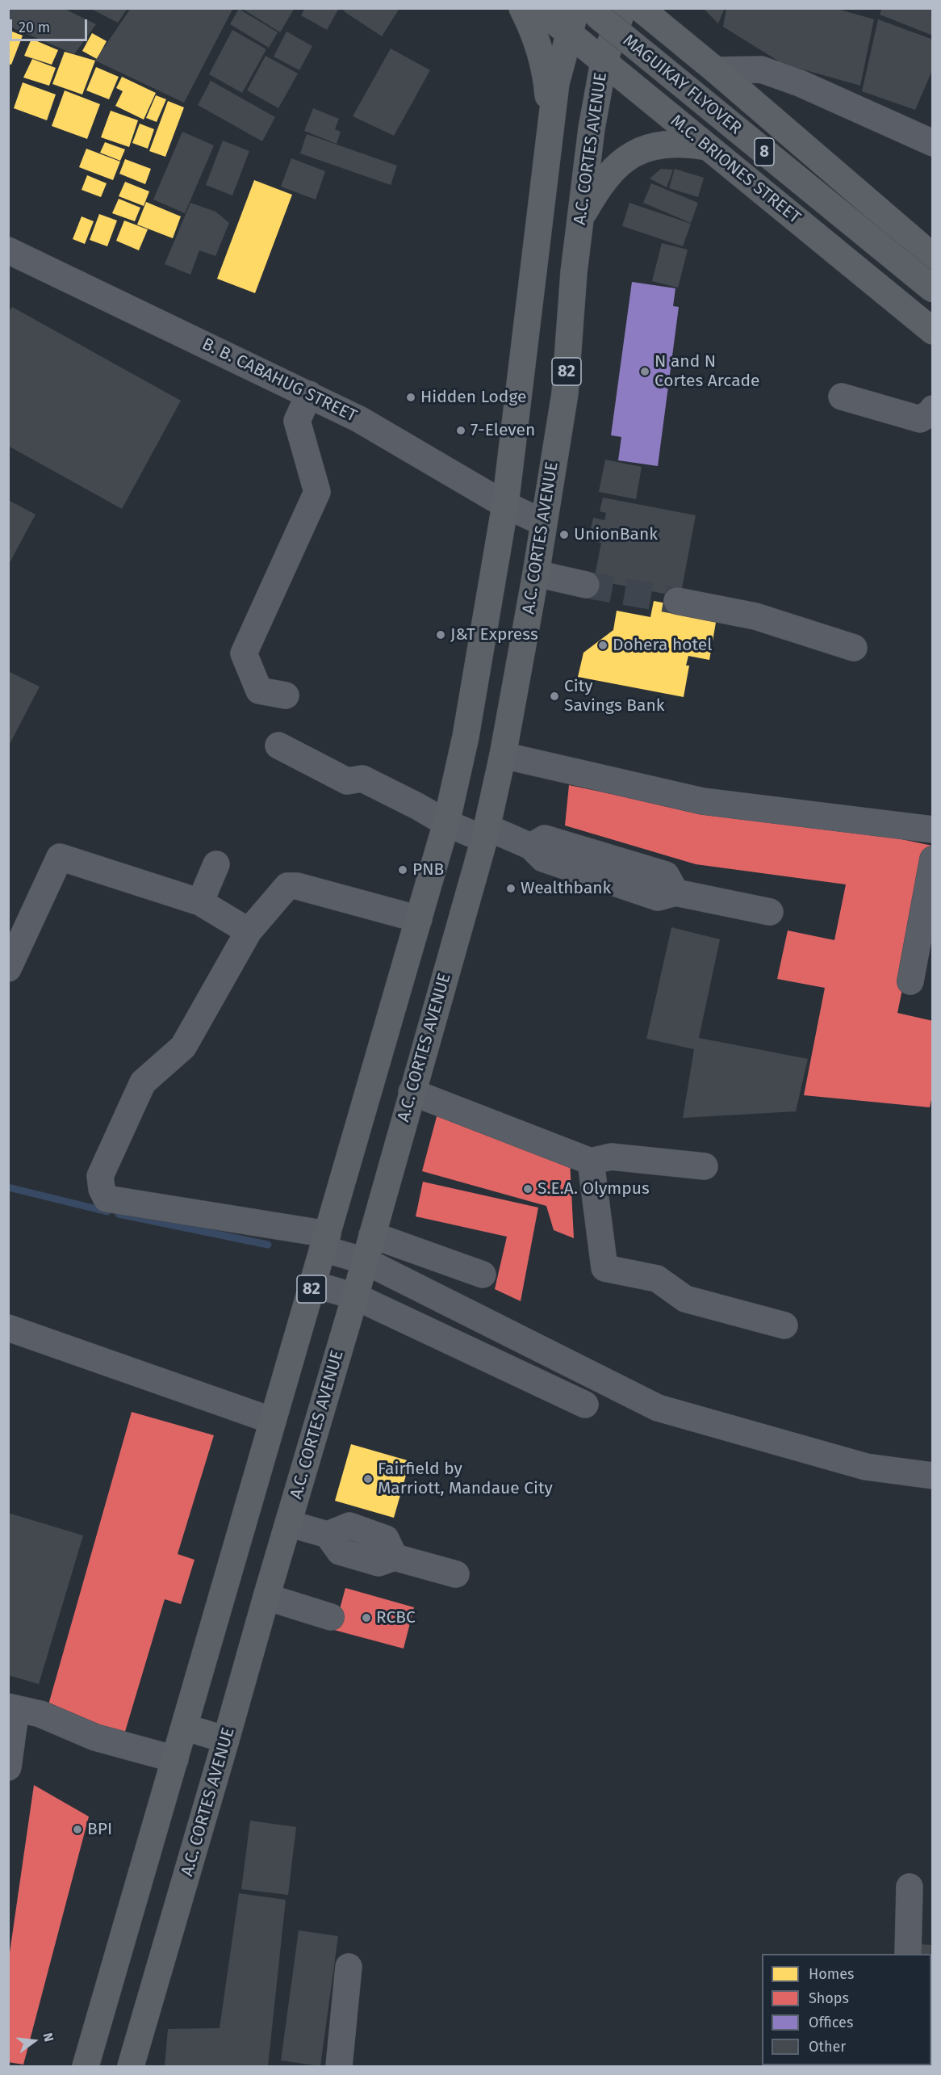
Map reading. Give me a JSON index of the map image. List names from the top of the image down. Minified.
{"streets":{"main road":["MAGUIKAY FLYOVER","A.C. CORTES AVENUE","8","M.C. BRIONES STREET","82"],"street":["B. B. CABAHUG STREET"]},"crossings":[["A.C. CORTES AVENUE","M.C. BRIONES STREET"],["A.C. CORTES AVENUE","B. B. CABAHUG STREET"],["M.C. BRIONES STREET","82"],["82","B. B. CABAHUG STREET"]],"places":["N and N Cortes Arcade","Hidden Lodge","7-Eleven","UnionBank","J&T Express","Dohera hotel","City Savings Bank","PNB","Wealthbank","S.E.A. Olympus","Fairfield by Marriott, Mandaue City","RCBC","BPI"],"legend":["Homes","Shops","Offices","Other"],"scale_bar":"20 m","north":"right"}
